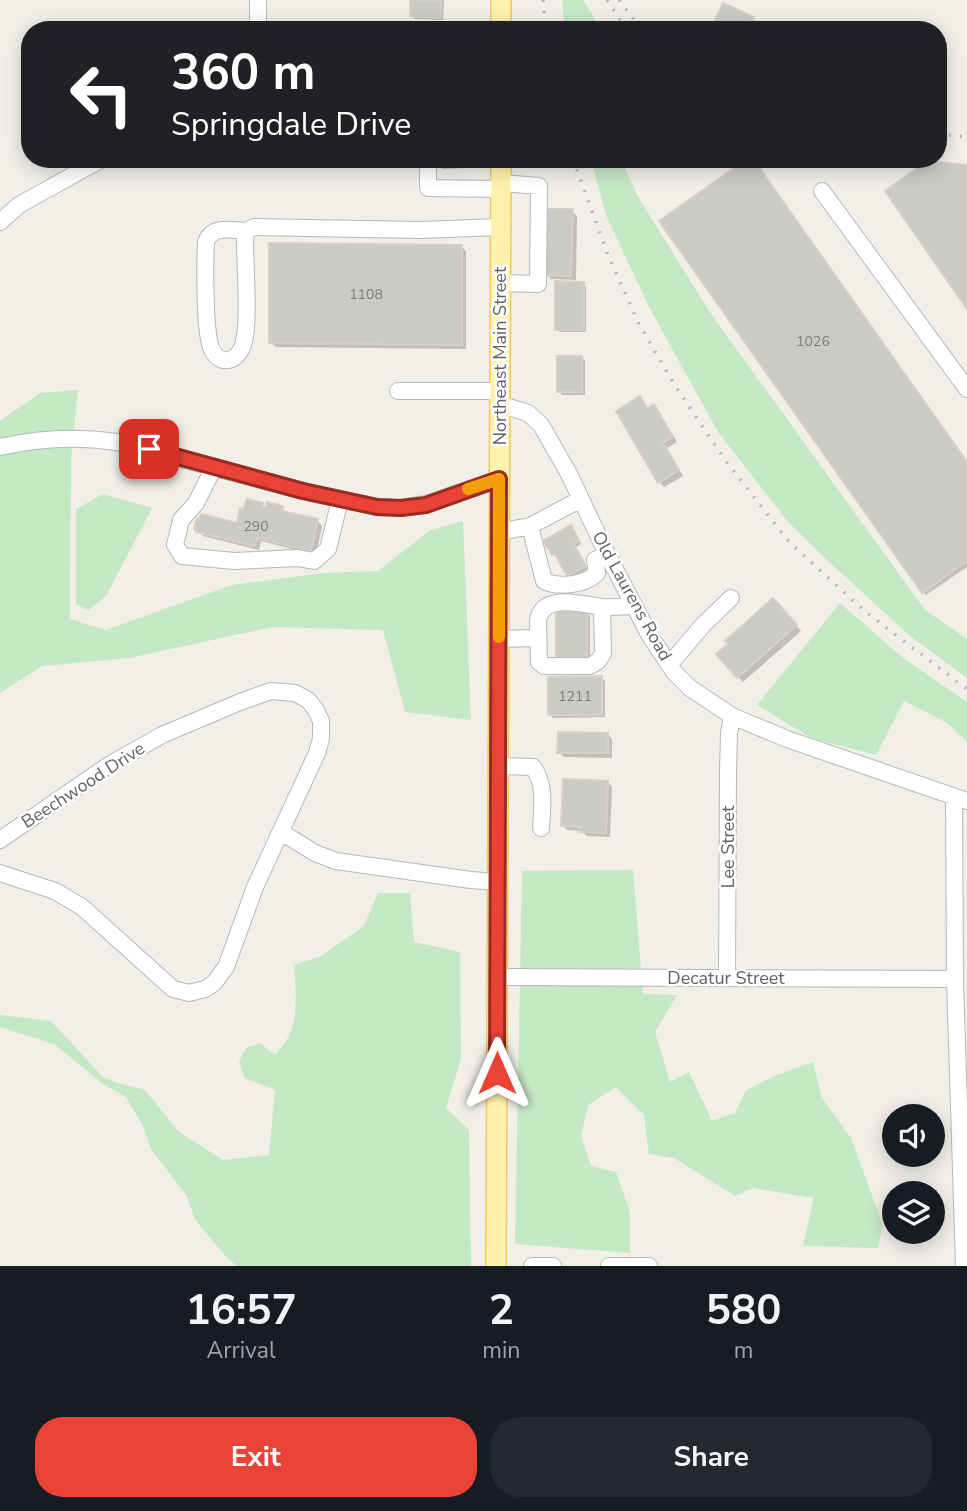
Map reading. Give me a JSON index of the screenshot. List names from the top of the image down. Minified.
{"streets":{"main road":["Northeast Main Street"],"street":["Old Laurens Road","Beechwood Drive","Lee Street","Decatur Street"]},"crossings":[["Northeast Main Street","Old Laurens Road"],["Northeast Main Street","Decatur Street"],["Old Laurens Road","Lee Street"],["Lee Street","Decatur Street"]],"house_numbers":["1108","1026","290","1211"],"page":{"turn":["360 m","Springdale Drive"],"eta":["16:57","Arrival","2","min","580","m"],"buttons":["Exit","Share"]}}
